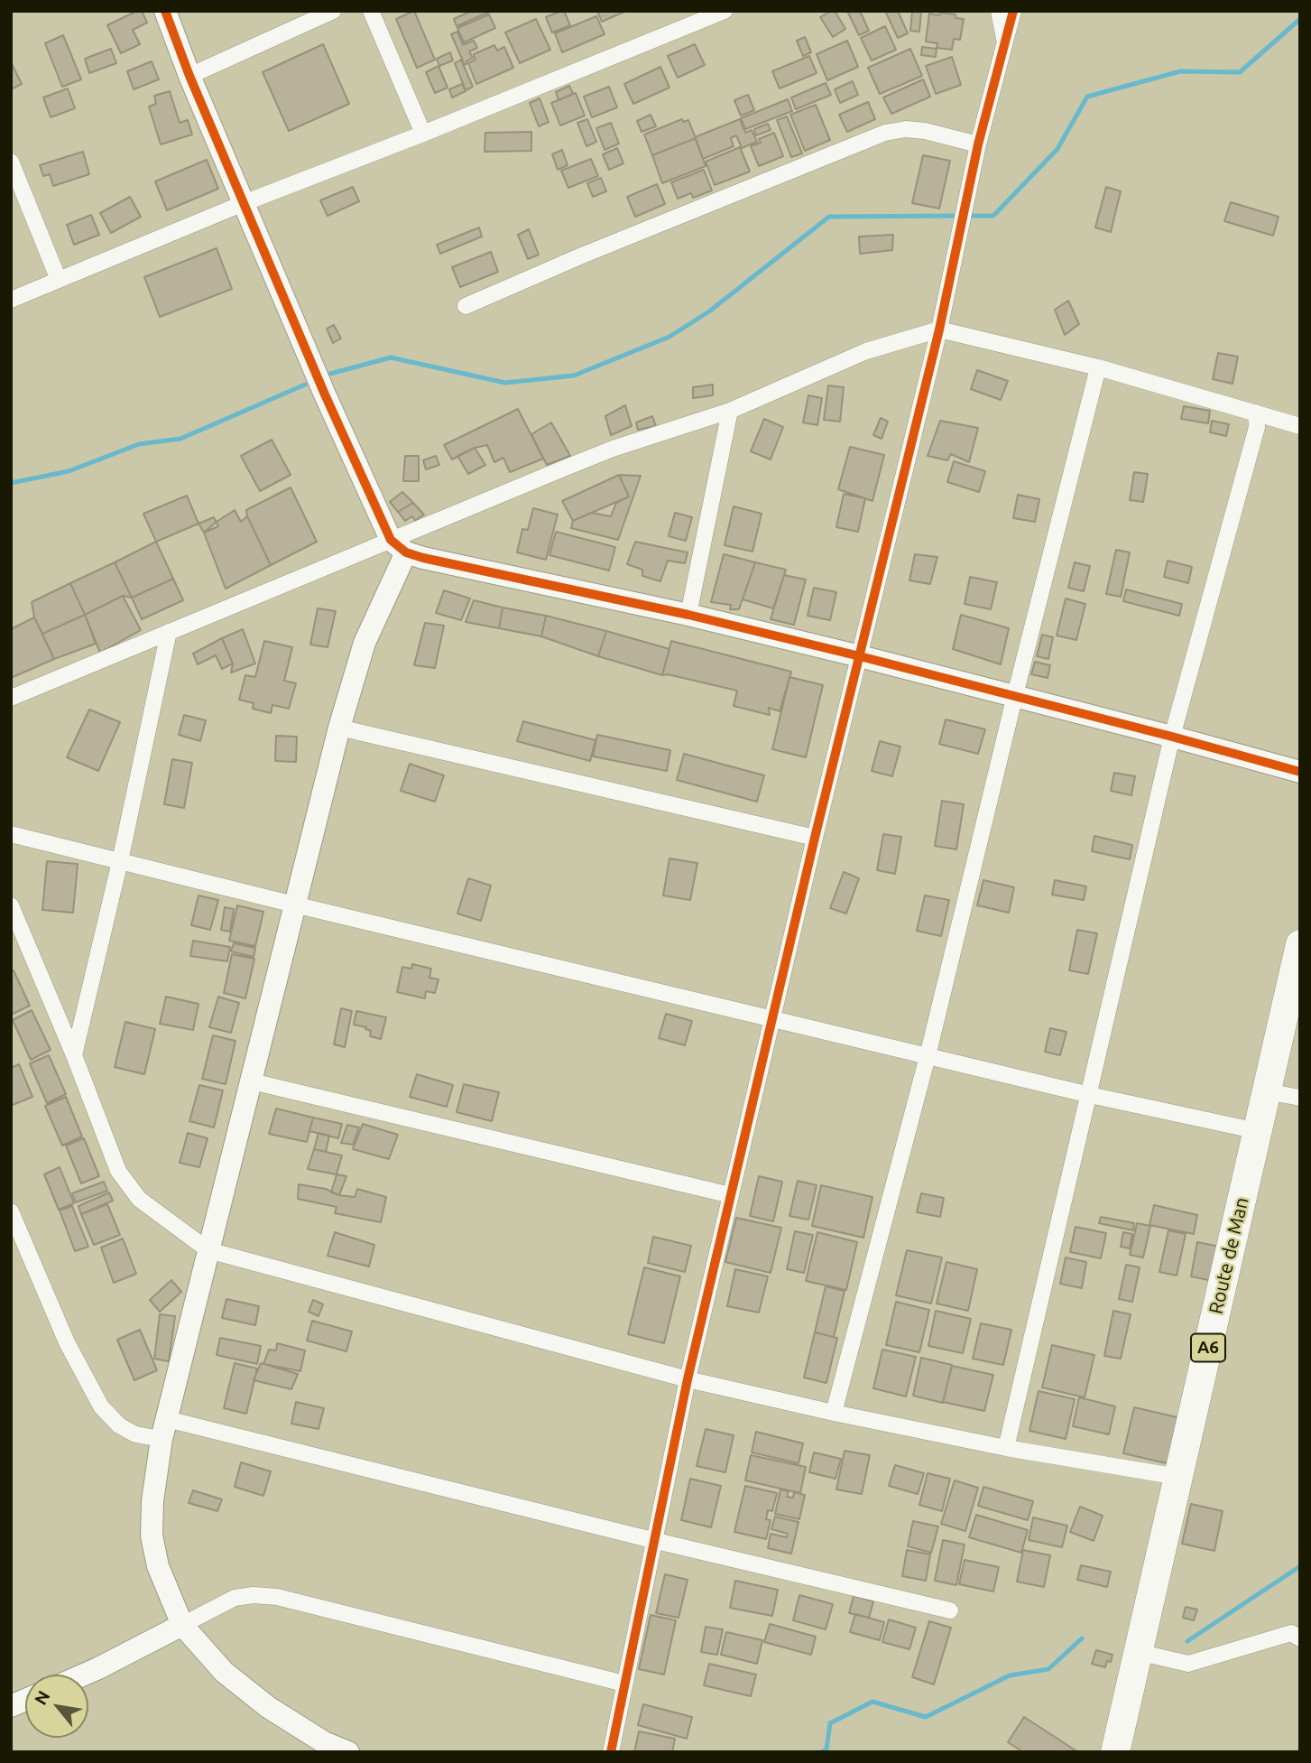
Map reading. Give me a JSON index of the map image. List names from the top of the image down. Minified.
{"streets":{"highway":["Route de Man","A6"]},"north":"top left"}
